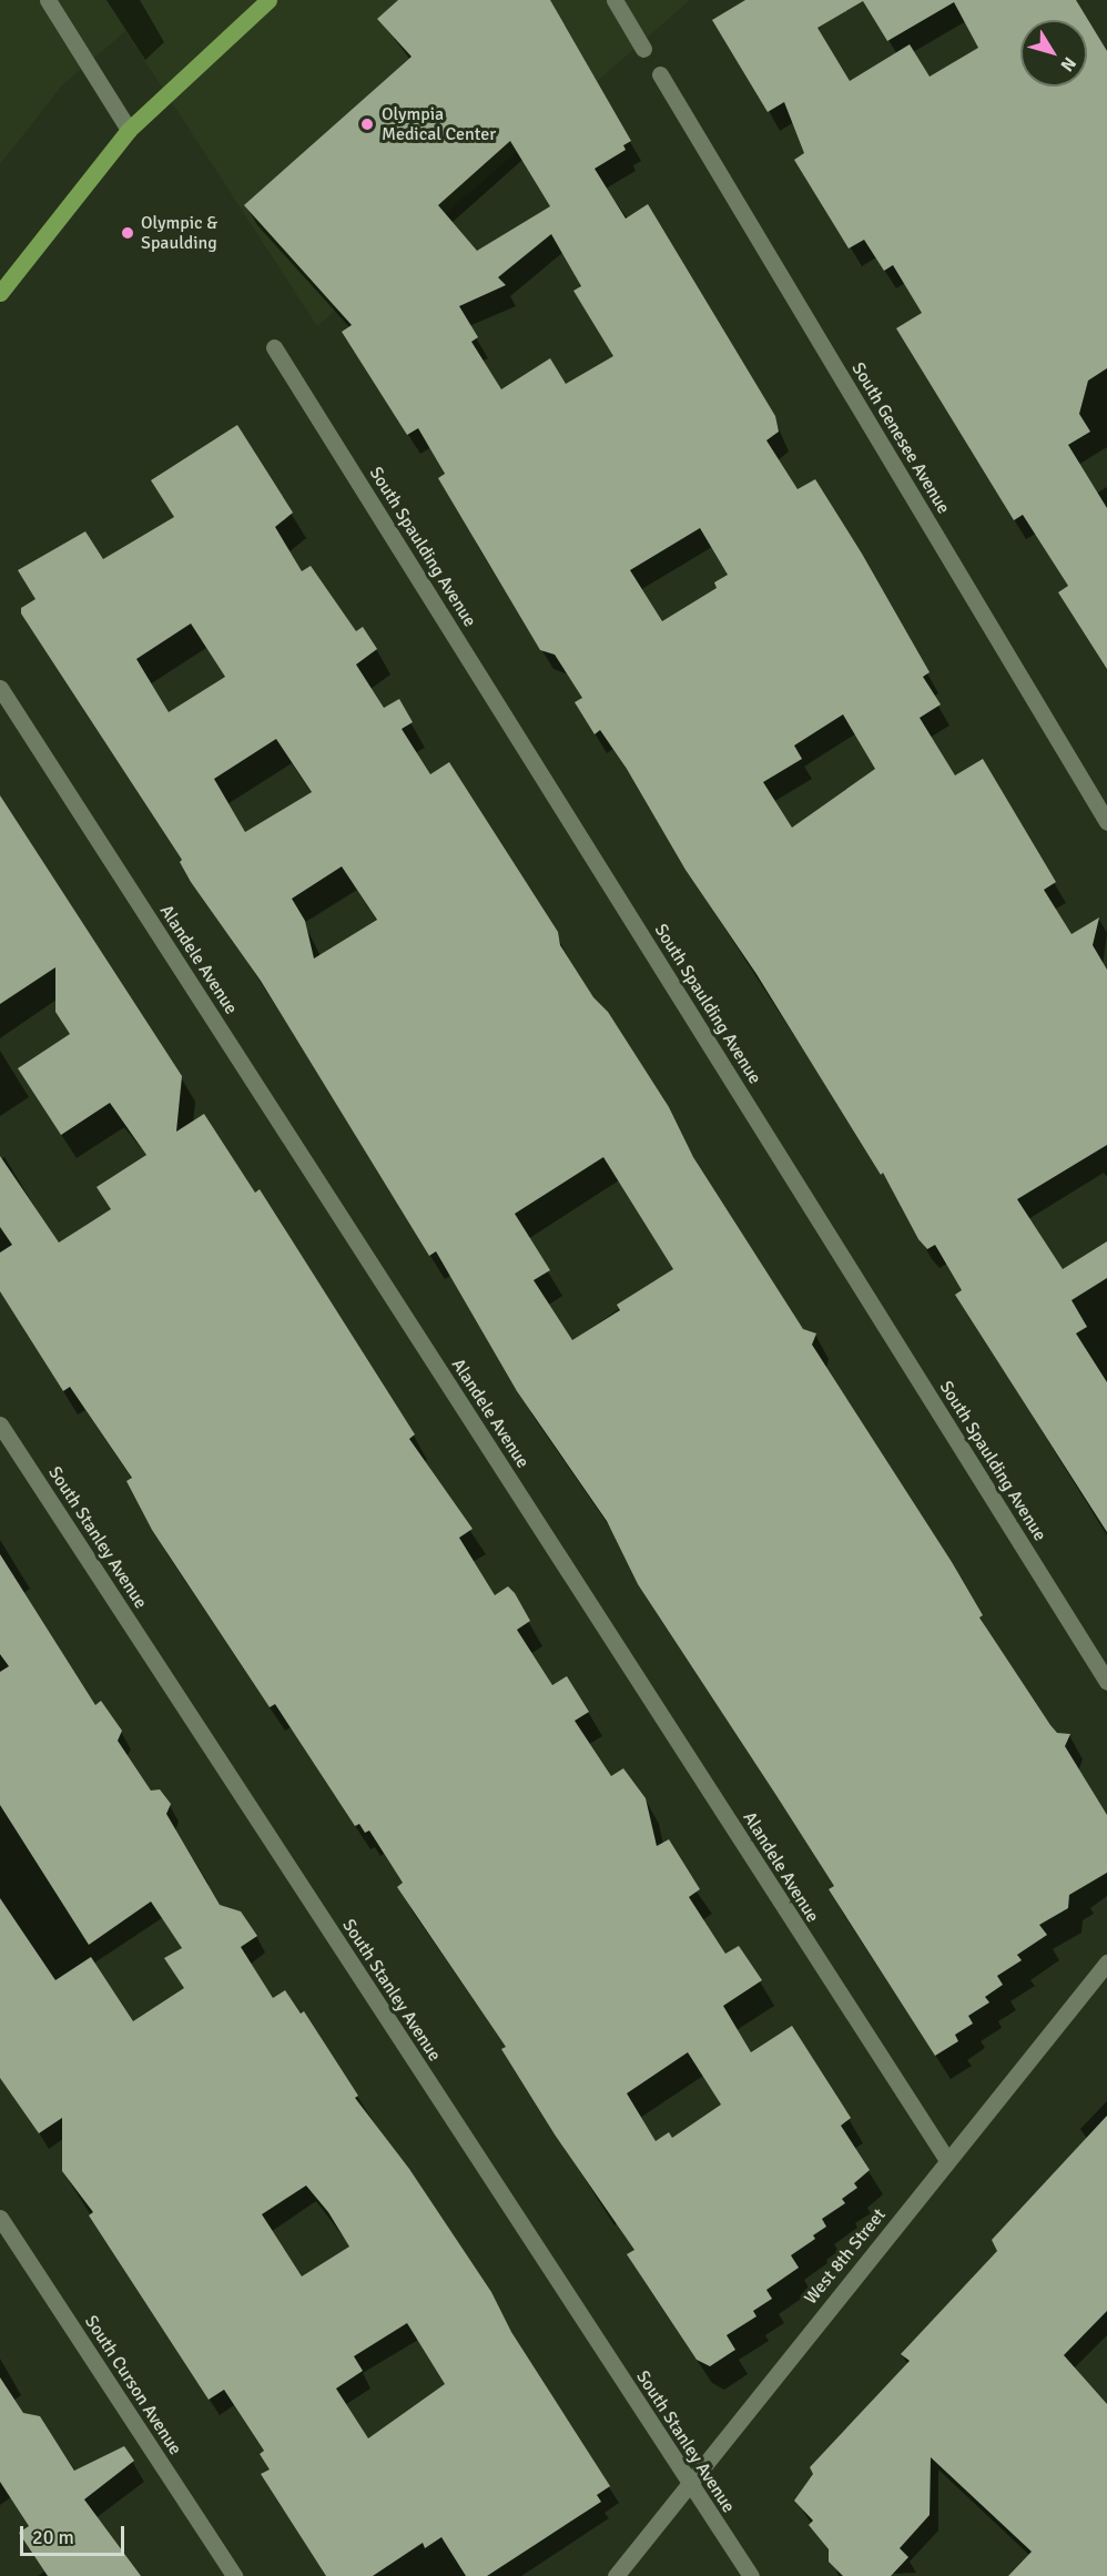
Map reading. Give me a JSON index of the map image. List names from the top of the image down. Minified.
{"streets":{"street":["South Genesee Avenue","South Spaulding Avenue","Alandele Avenue","South Stanley Avenue","West 8th Street","South Curson Avenue"]},"crossings":[["Alandele Avenue","West 8th Street"],["South Stanley Avenue","West 8th Street"]],"places":["Olympia Medical Center","Olympic & Spaulding"],"scale_bar":"20 m","north":"bottom right"}
